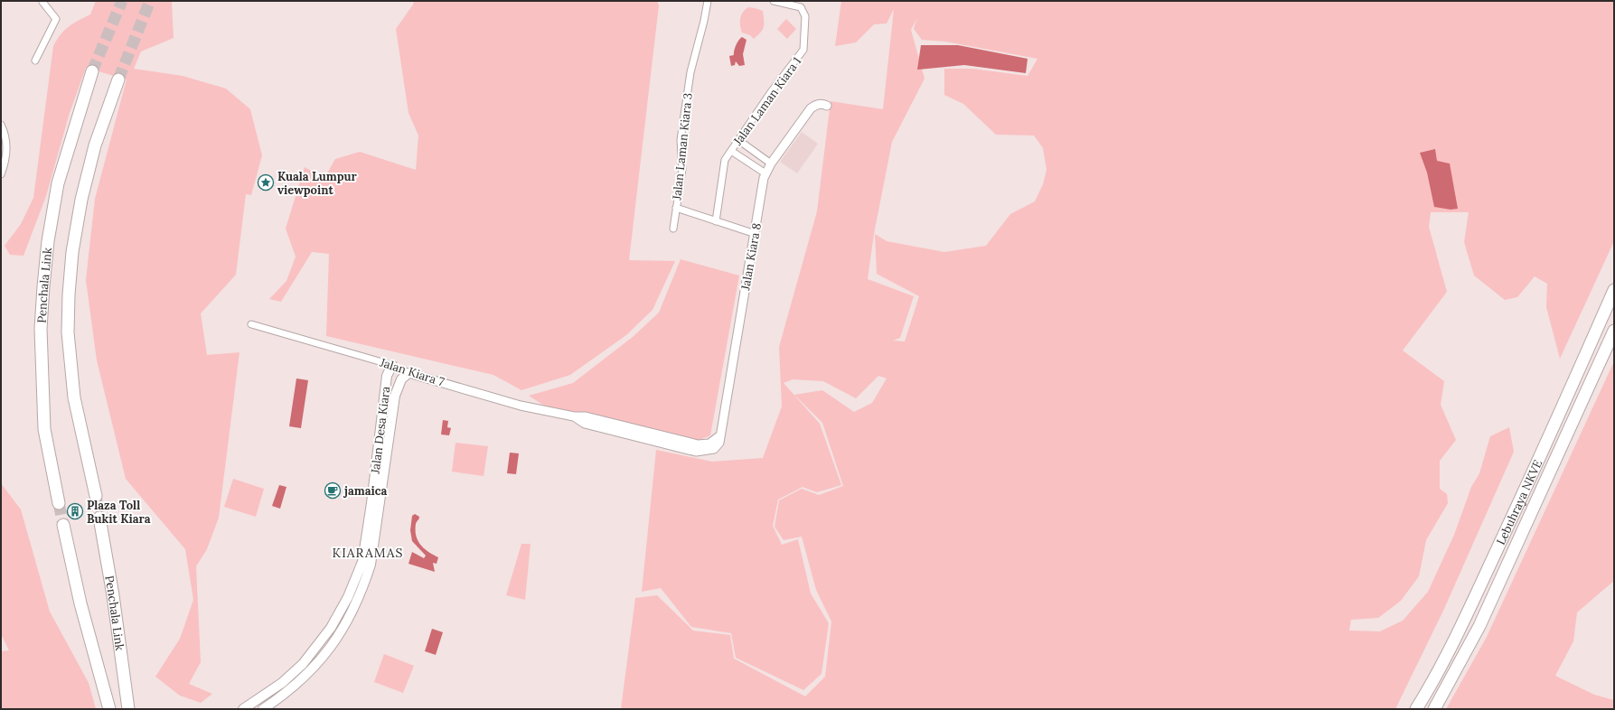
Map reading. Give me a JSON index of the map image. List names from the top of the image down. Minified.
{"streets":{"highway":["Penchala Link","Lebuhraya NKVE"],"main road":["Jalan Desa Kiara"],"street":["Jalan Laman Kiara 1","Jalan Laman Kiara 3","Jalan Kiara 8","Jalan Kiara 7"]},"crossings":[["Jalan Kiara 8","Jalan Kiara 7"],["Jalan Kiara 7","Jalan Desa Kiara"]],"districts":["KIARAMAS"],"places":{"place":["Kuala Lumpur viewpoint"],"cafe":["jamaica"],"building":["Plaza Toll Bukit Kiara"]}}
